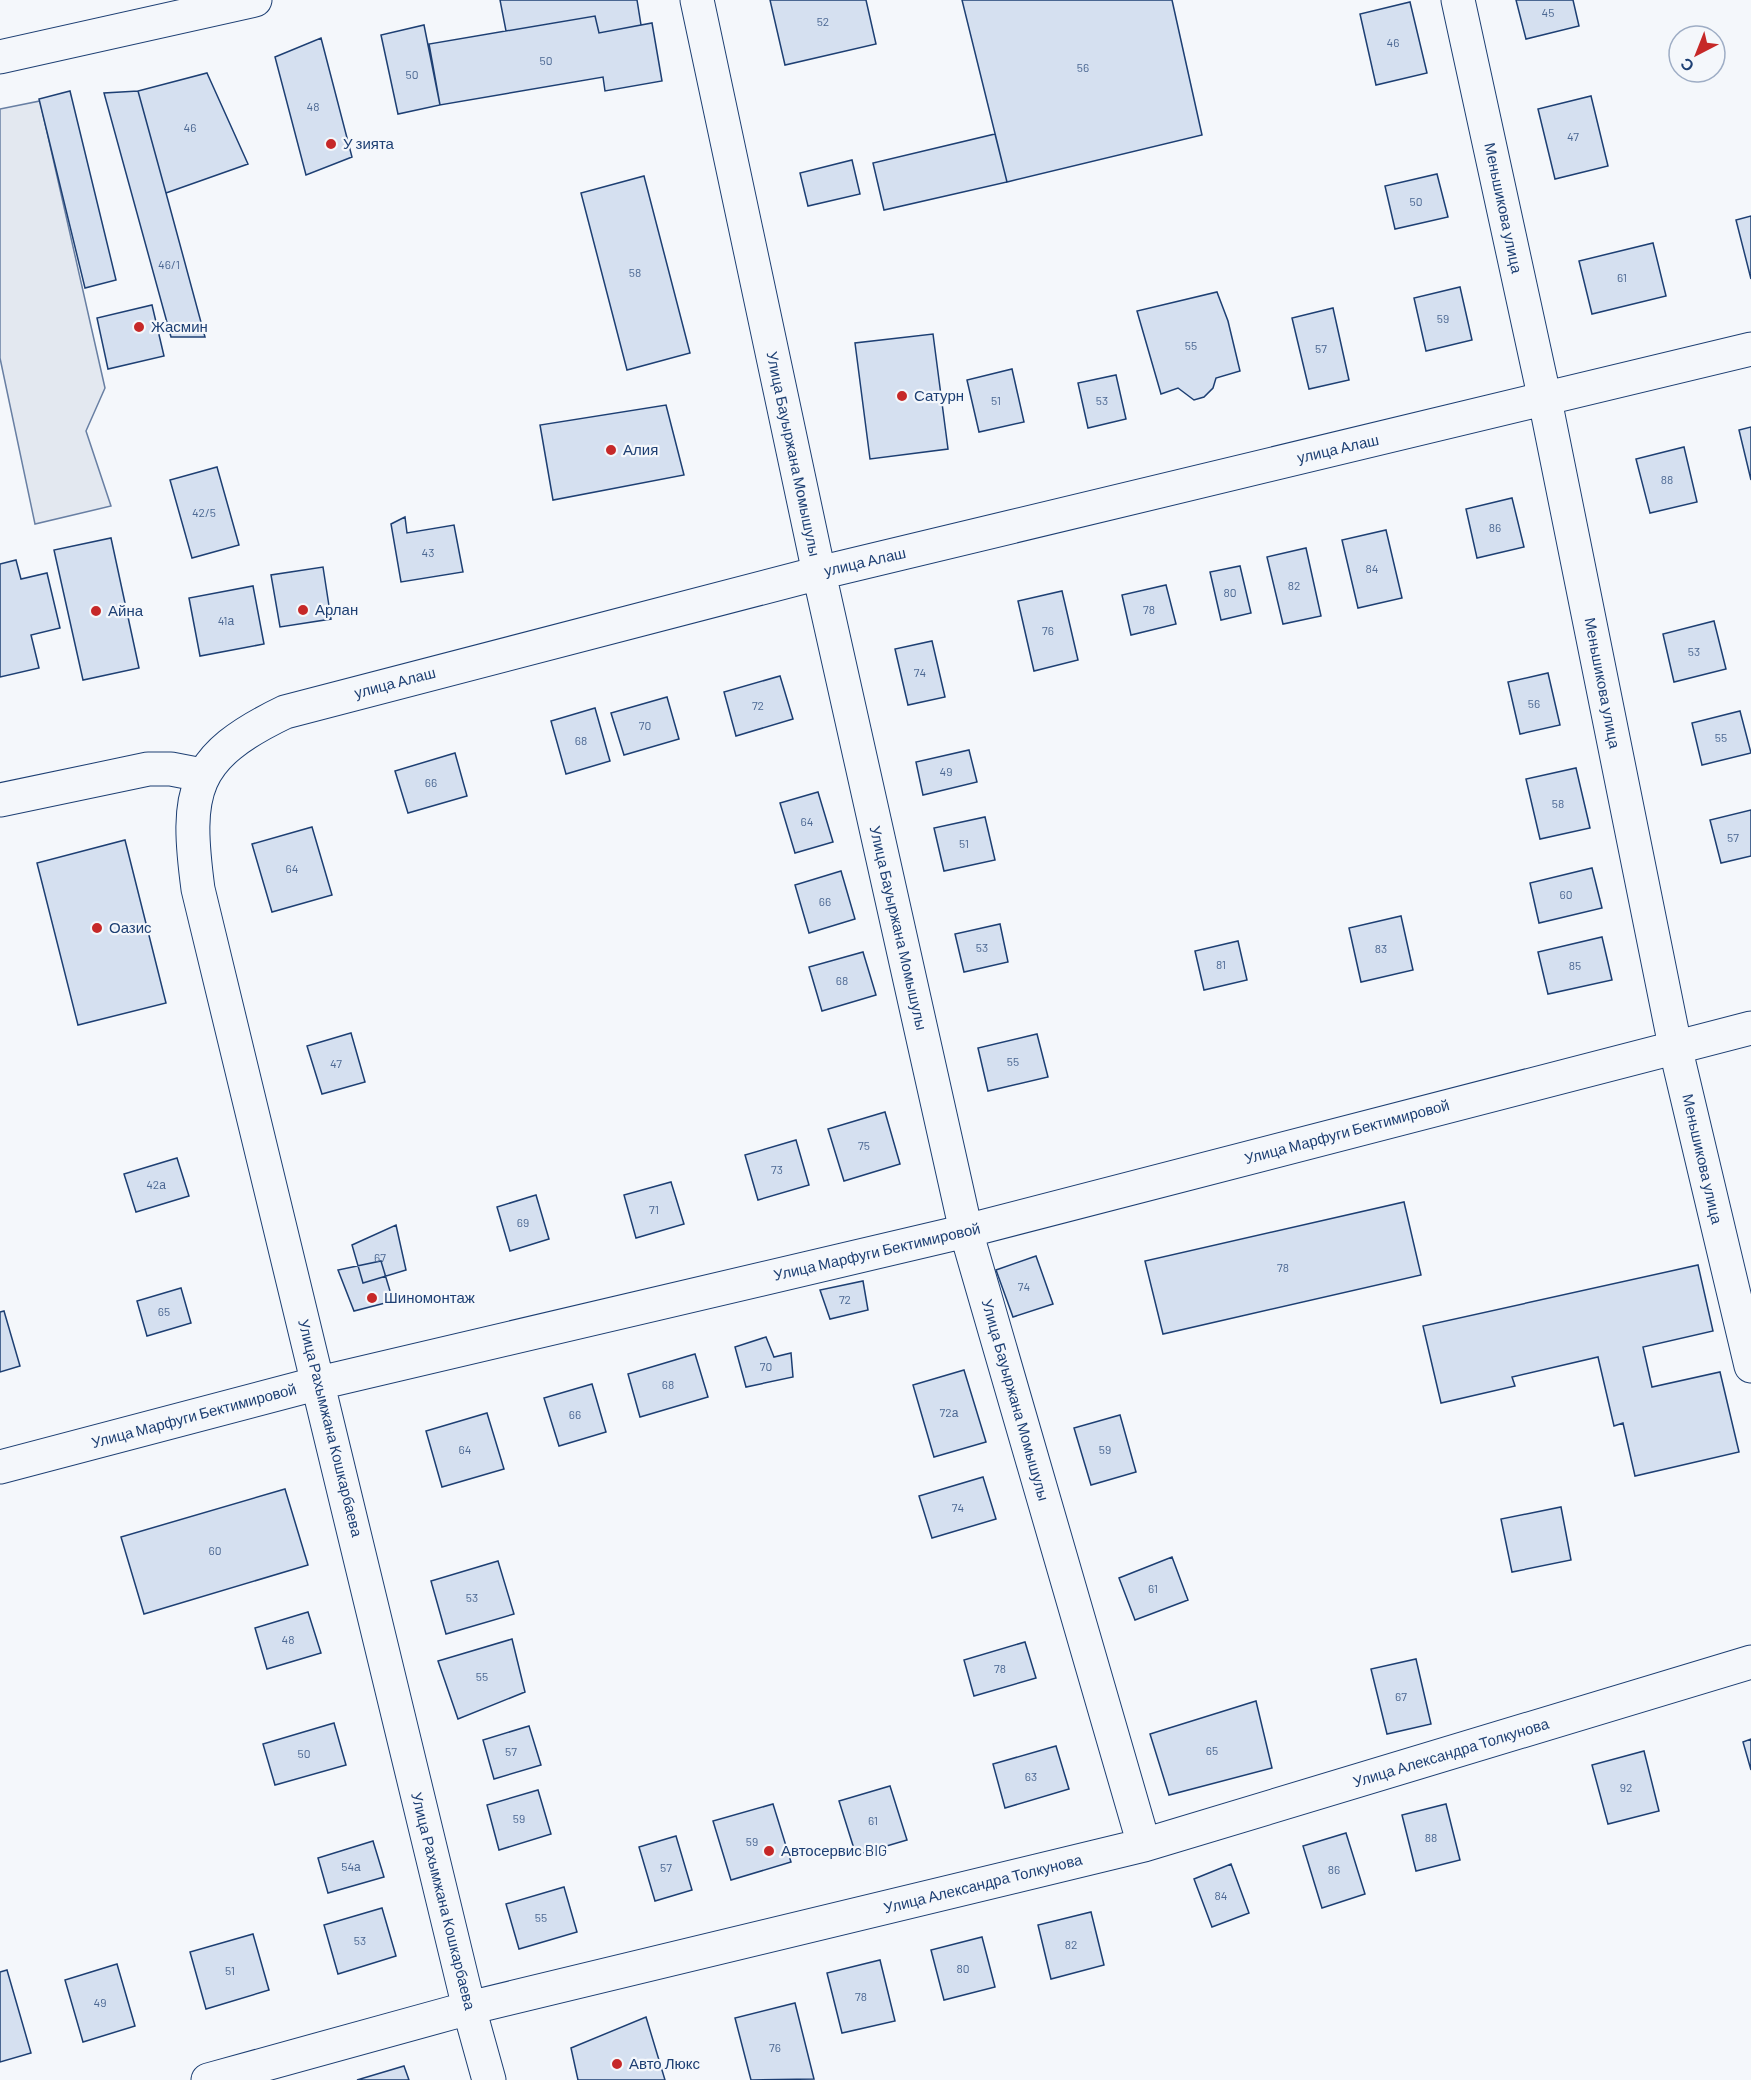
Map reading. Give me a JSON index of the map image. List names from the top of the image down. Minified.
{"streets":{"street":["Меньшикова улица","улица Алаш","Улица Бауыржана Момышулы","Улица Марфуги Бектимировой","Улица Рахымжана Кошкарбаева","Улица Александра Толкунова"]},"crossings":[["Меньшикова улица","улица Алаш"],["Меньшикова улица","Улица Марфуги Бектимировой"],["улица Алаш","Улица Бауыржана Момышулы"],["улица Алаш","Улица Рахымжана Кошкарбаева"],["Улица Бауыржана Момышулы","Улица Марфуги Бектимировой"],["Улица Бауыржана Момышулы","Улица Александра Толкунова"],["Улица Марфуги Бектимировой","Улица Рахымжана Кошкарбаева"],["Улица Рахымжана Кошкарбаева","Улица Александра Толкунова"]],"places":["У зията","Жасмин","Сатурн","Алия","Арлан","Айна","Оазис","Шиномонтаж","Автосервис BIG","Авто Люкс"],"house_numbers":["45","52","46","50","56","50","48","46","47","50","46/1","58","61","59","55","57","51","53","88","42/5","86","43","84","82","80","78","41а","76","53","74","56","72","70","55","68","49","66","58","64","57","51","64","60","66","53","83","81","85","68","55","47","75","73","42а","71","69","67","78","74","72","65","70","68","72а","66","64","59","74","60","61","53","48","78","55","67","65","57","50","63","92","59","61","88","59","54а","57","86","84","55","53","82","80","51","78","49","76"],"north":"bottom left"}
